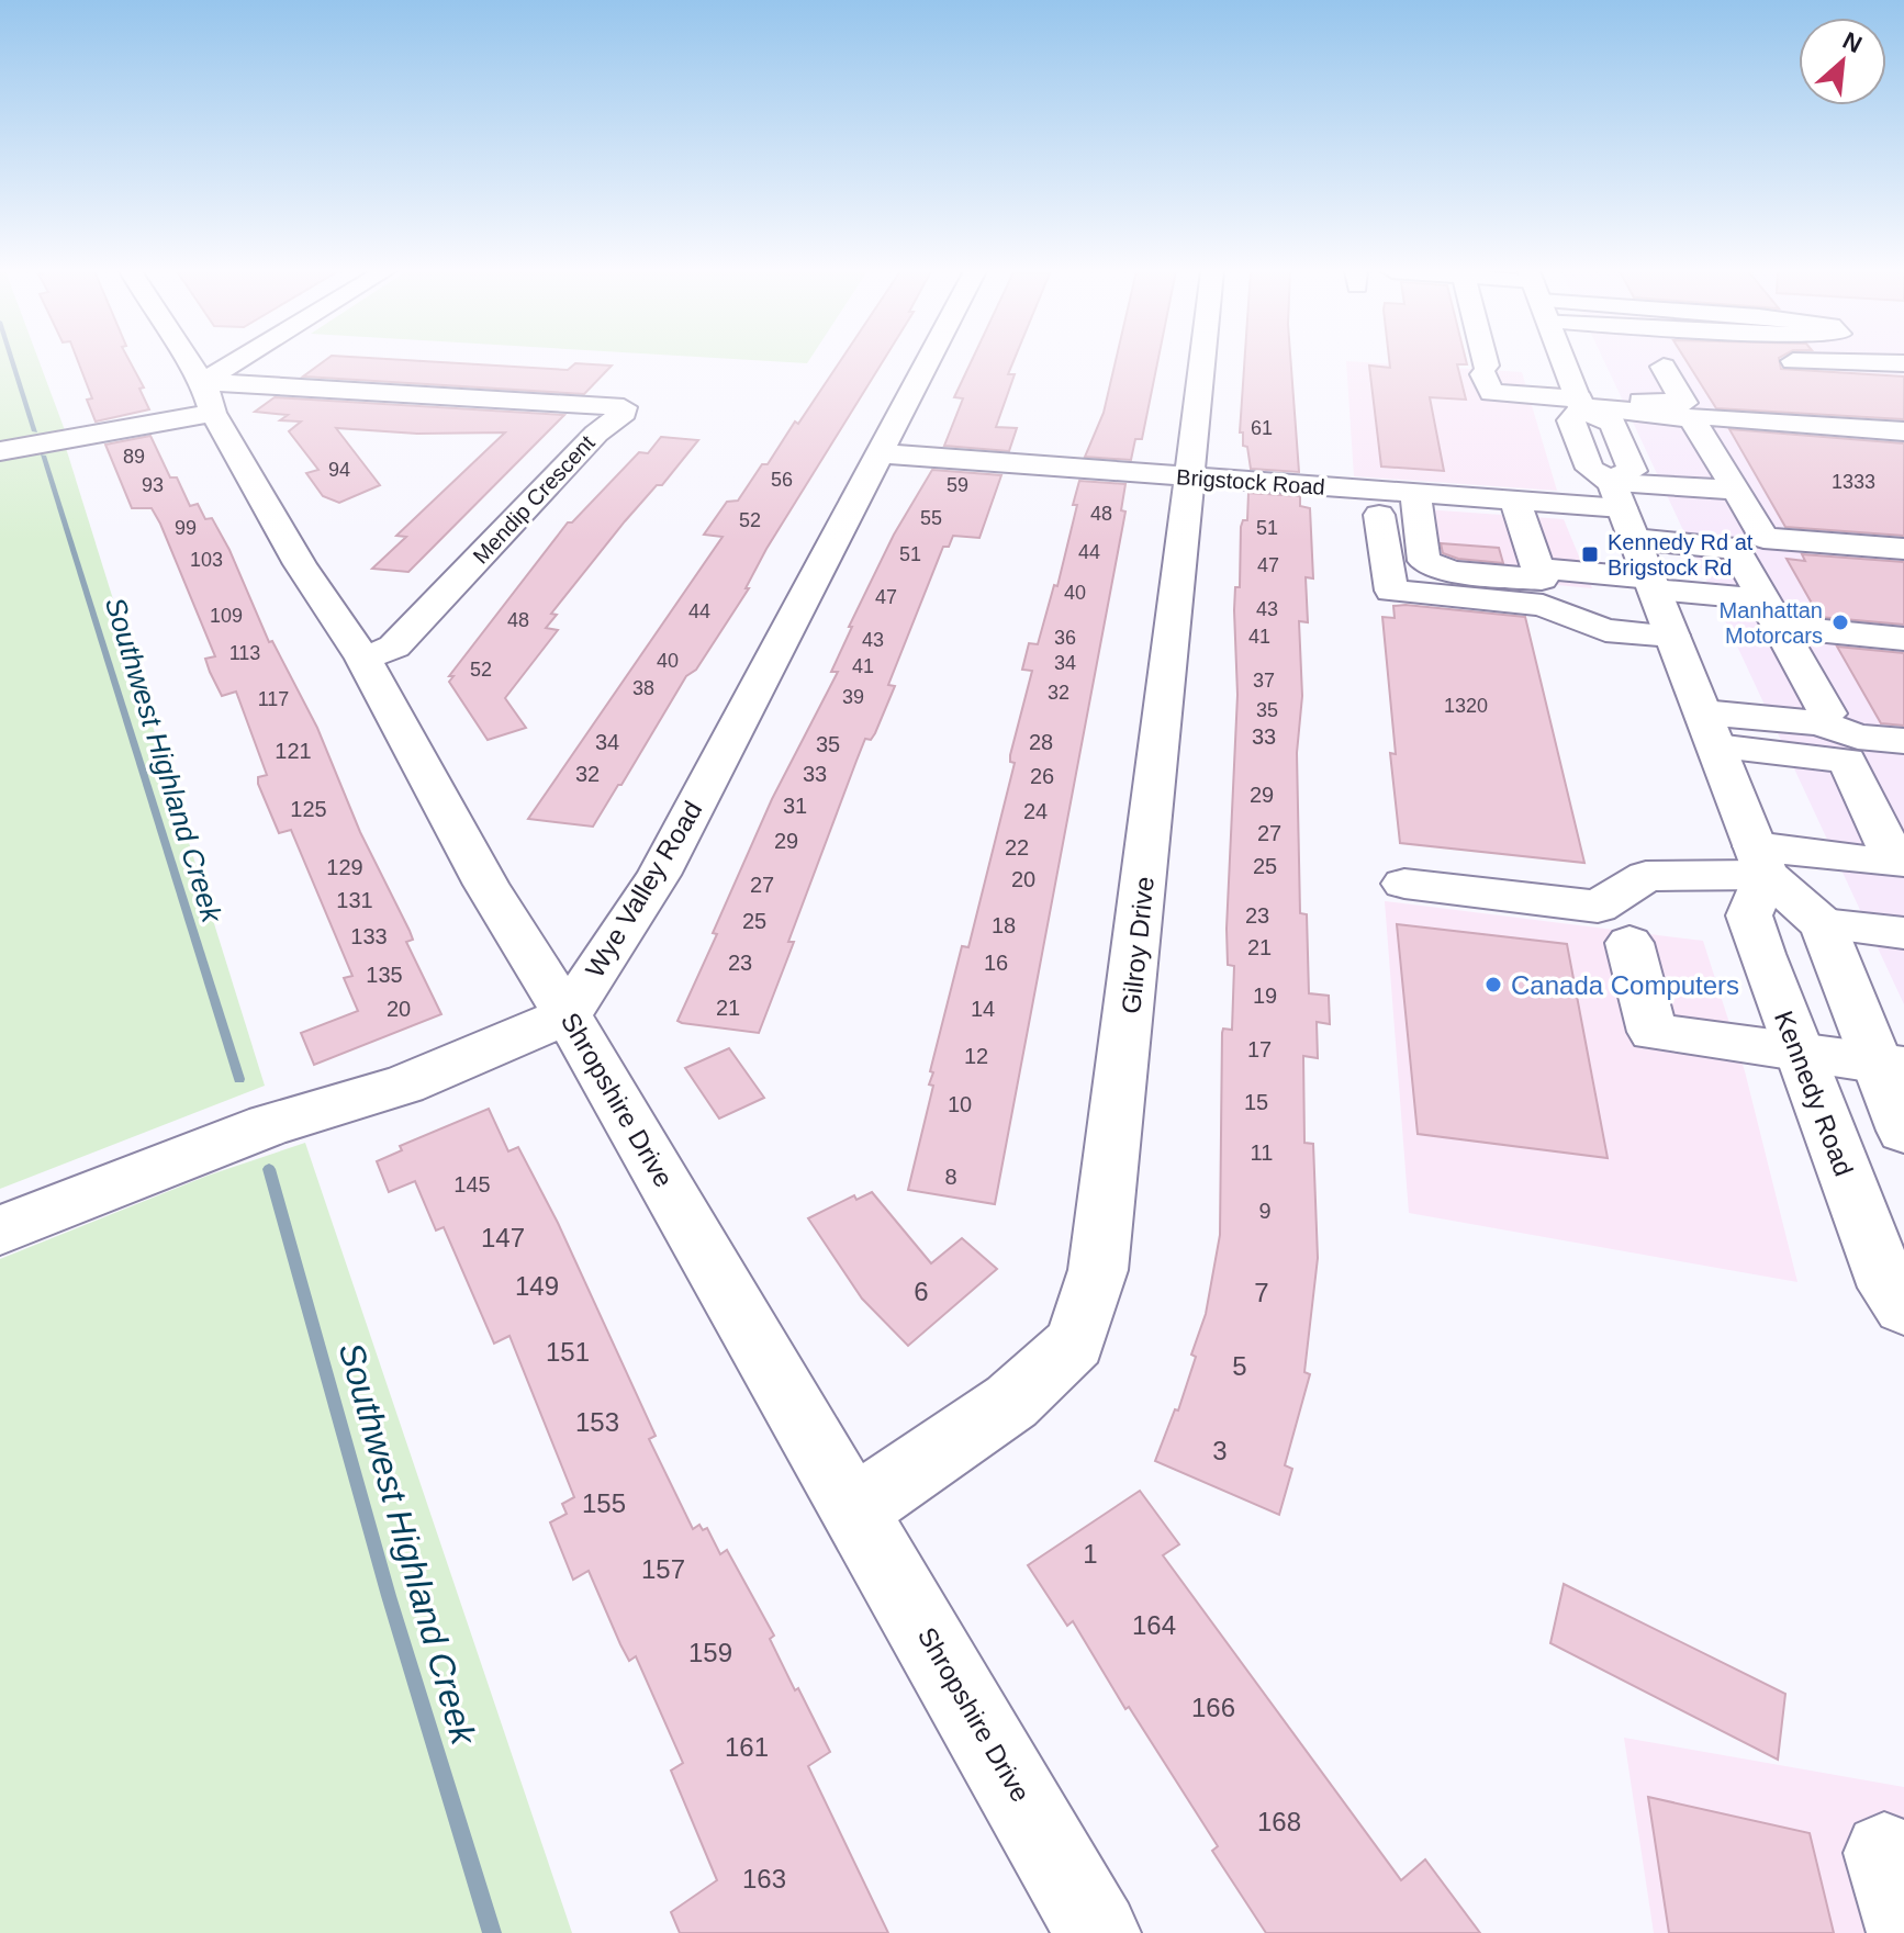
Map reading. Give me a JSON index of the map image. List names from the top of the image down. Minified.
{"streets":{"street":["Brigstock Road","Mendip Crescent","Wye Valley Road","Gilroy Drive","Kennedy Road","Shropshire Drive"]},"crossings":[["Brigstock Road","Wye Valley Road"],["Brigstock Road","Gilroy Drive"],["Mendip Crescent","Shropshire Drive"],["Wye Valley Road","Shropshire Drive"],["Gilroy Drive","Shropshire Drive"]],"water":["Southwest Highland Creek"],"places":{"transit":["Kennedy Rd at Brigstock Rd"],"other":["Manhattan Motorcars","Canada Computers"]},"house_numbers":["61","89","94","56","1333","93","59","48","55","52","99","51","44","51","103","47","40","47","43","44","109","48","41","36","43","113","40","34","41","52","37","38","32","39","117","1320","35","33","34","28","35","121","32","33","26","29","31","125","24","27","29","22","25","129","20","27","131","23","25","18","133","21","23","16","135","19","21","20","14","17","12","15","10","11","8","145","9","147","149","6","7","151","5","153","3","155","1","157","164","159","166","161","168","163"],"north":"top right"}
